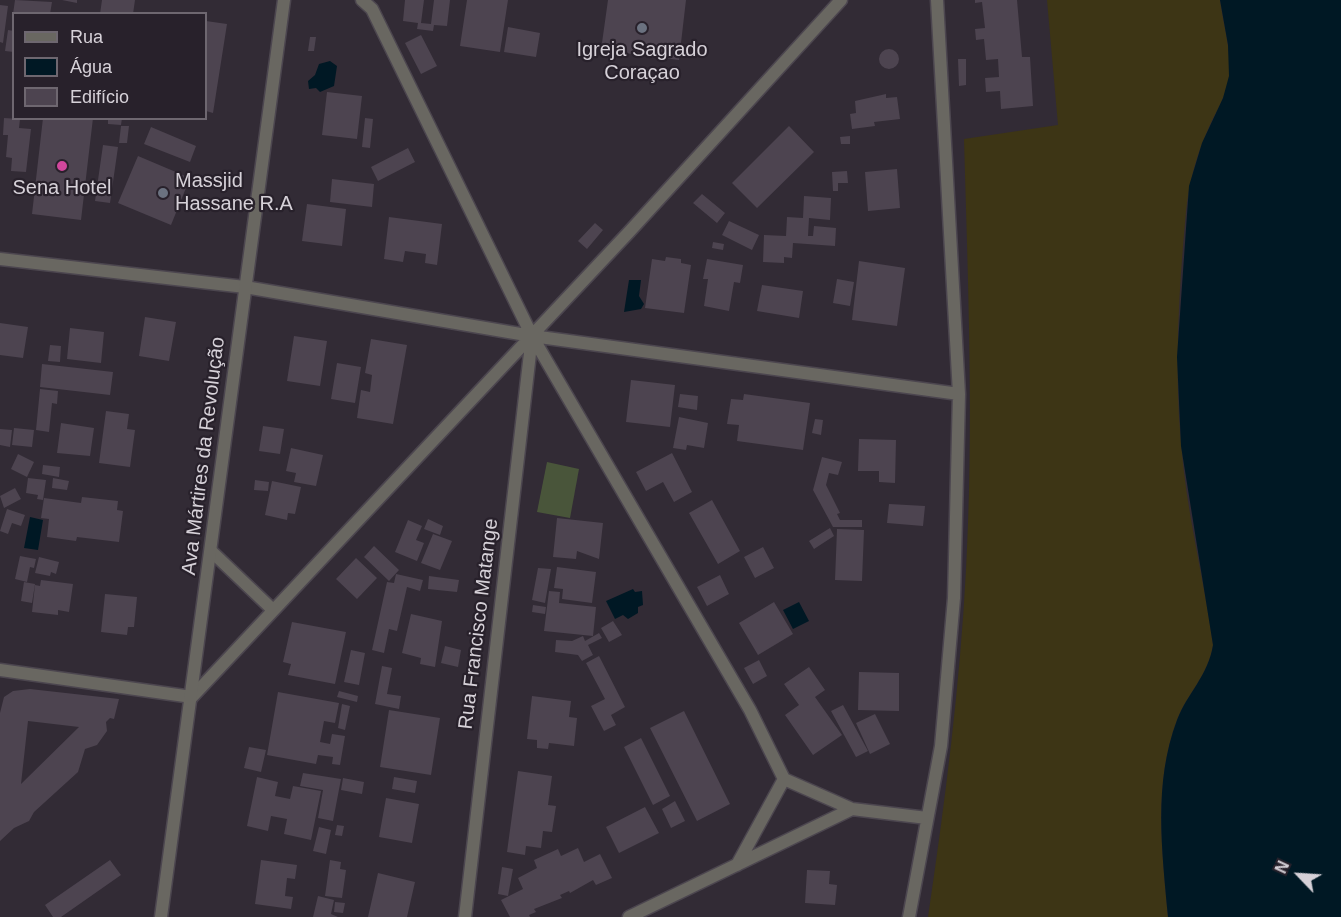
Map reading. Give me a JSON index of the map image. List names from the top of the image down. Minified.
{"streets":{"street":["Ava Mártires da Revolução","Rua Francisco Matange"]},"places":["Igreja Sagrado Coraçao","Sena Hotel","Massjid Hassane R.A"],"legend":["Rua","Água","Edifício"],"north":"top left"}
